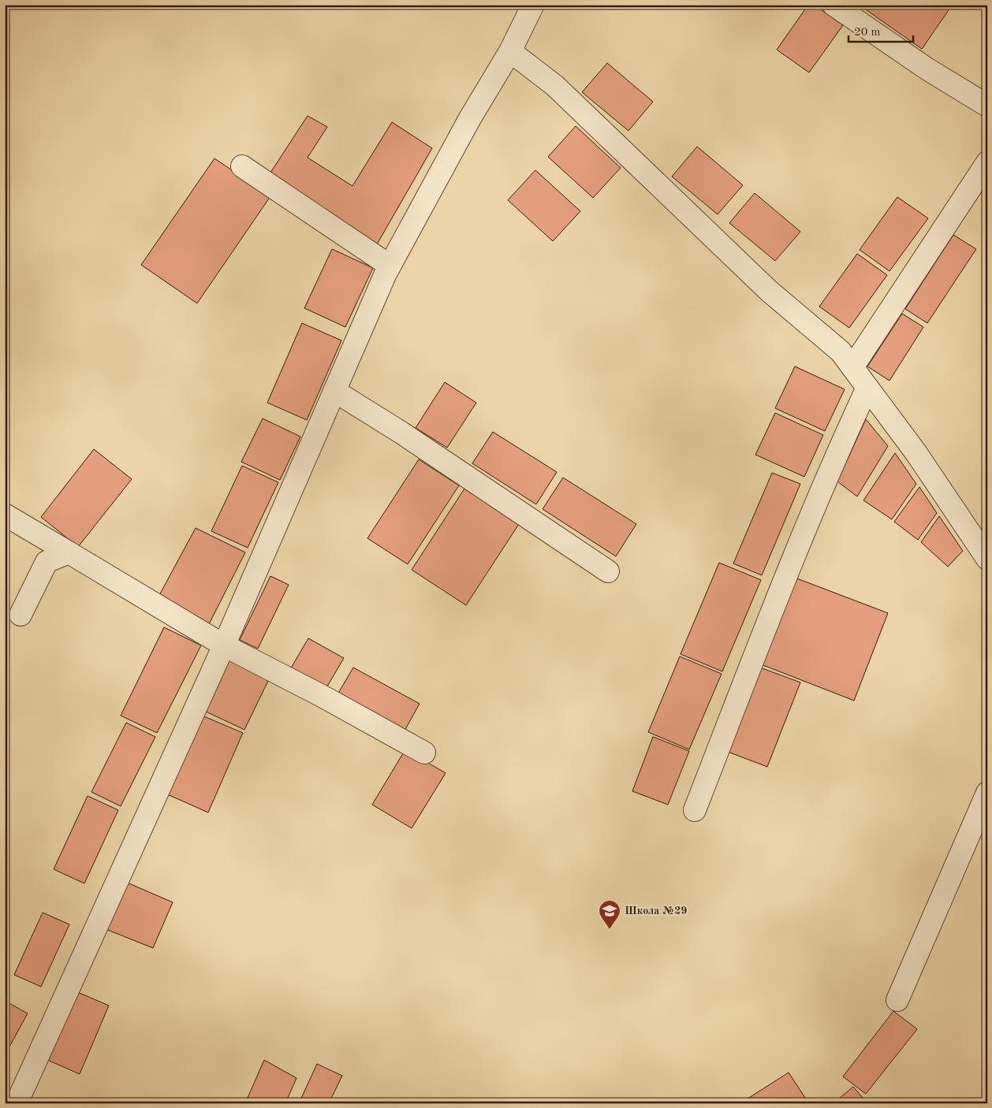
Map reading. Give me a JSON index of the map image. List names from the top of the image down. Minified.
{"places":{"school or university":["Школа №29"]},"scale_bar":"20 m"}
